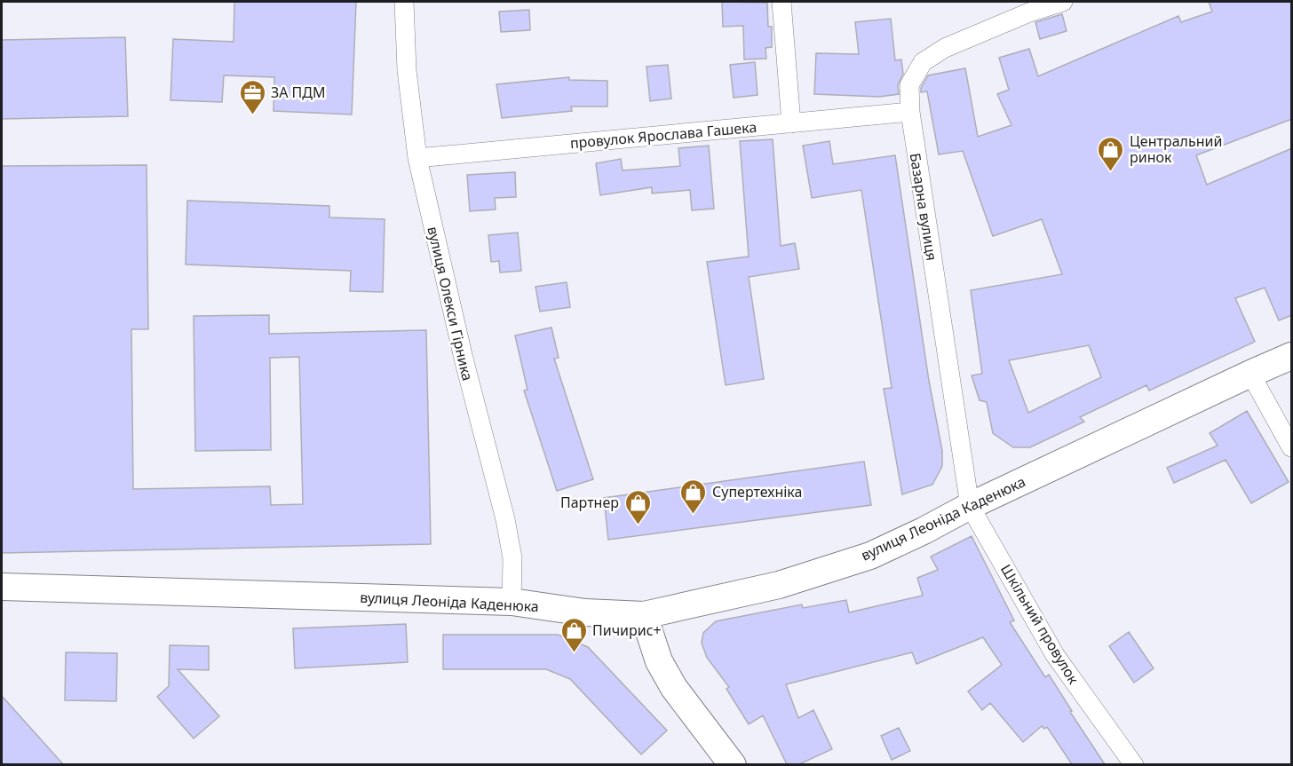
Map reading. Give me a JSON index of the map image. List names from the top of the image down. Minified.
{"streets":{"street":["провулок Ярослава Гашека","Базарна вулиця","вулиця Олекси Гірника","вулиця Леоніда Каденюка","Шкільний провулок"]},"crossings":[["провулок Ярослава Гашека","Базарна вулиця"],["провулок Ярослава Гашека","вулиця Олекси Гірника"],["Базарна вулиця","вулиця Леоніда Каденюка"],["Базарна вулиця","Шкільний провулок"],["вулиця Олекси Гірника","вулиця Леоніда Каденюка"],["вулиця Леоніда Каденюка","Шкільний провулок"]],"places":{"office":["ЗА ПДМ"],"shop":["Центральний ринок","Супертехніка","Партнер","Пичирис+"]}}
